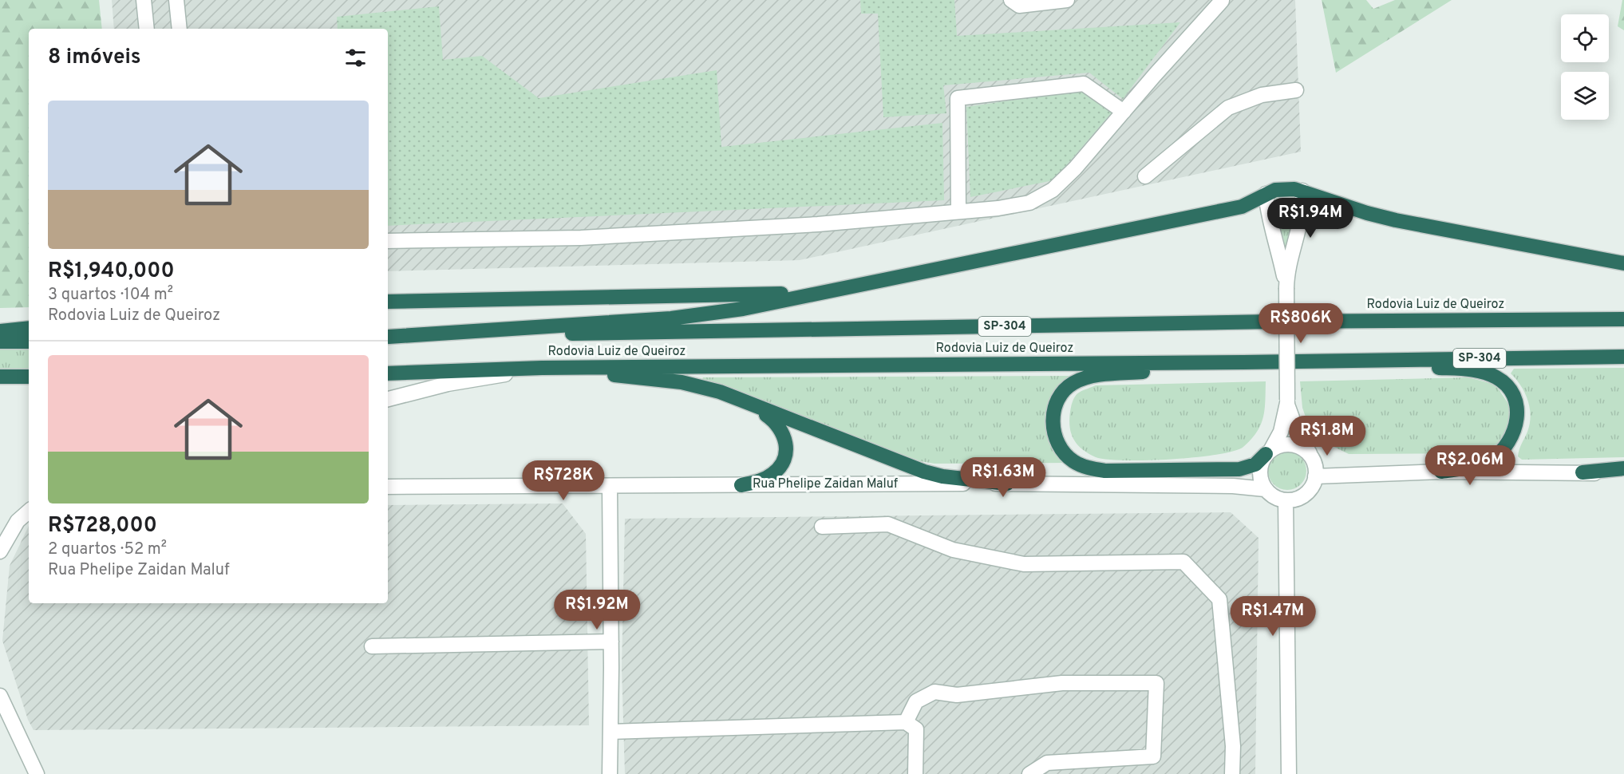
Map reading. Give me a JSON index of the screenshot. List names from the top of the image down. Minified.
{"streets":{"highway":["Rodovia Luiz de Queiroz","SP-304"],"street":["Rua Phelipe Zaidan Maluf"]},"page":{"heading":"8 imóveis","list":[{"name":"R$1,940,000","note":"3 quartos · 104 m² · Rodovia Luiz de Queiroz"},{"name":"R$728,000","note":"2 quartos · 52 m² · Rua Phelipe Zaidan Maluf"}],"price":["R$1.94M","R$806K","R$1.8M","R$2.06M","R$1.63M","R$728K","R$1.92M","R$1.47M"]}}
